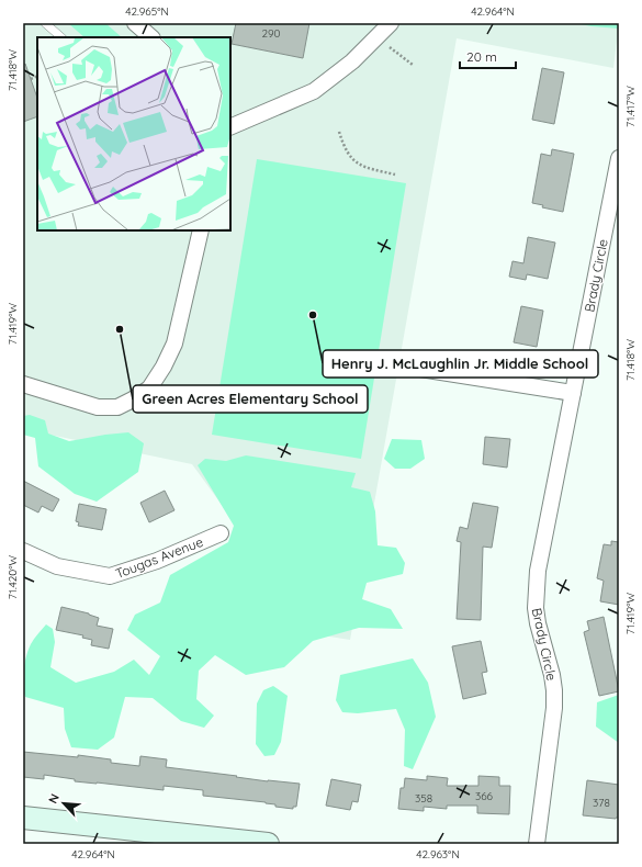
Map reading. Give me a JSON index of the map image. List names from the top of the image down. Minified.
{"streets":{"street":["Brady Circle","Tougas Avenue"]},"places":["Henry J. McLaughlin Jr. Middle School","Green Acres Elementary School"],"house_numbers":["290","366","358","378"],"scale_bar":"20 m","north":"top left","coordinates":["42.965°N","42.964°N","71.418°W","71.417°W","71.419°W","71.420°W","42.963°N"]}
